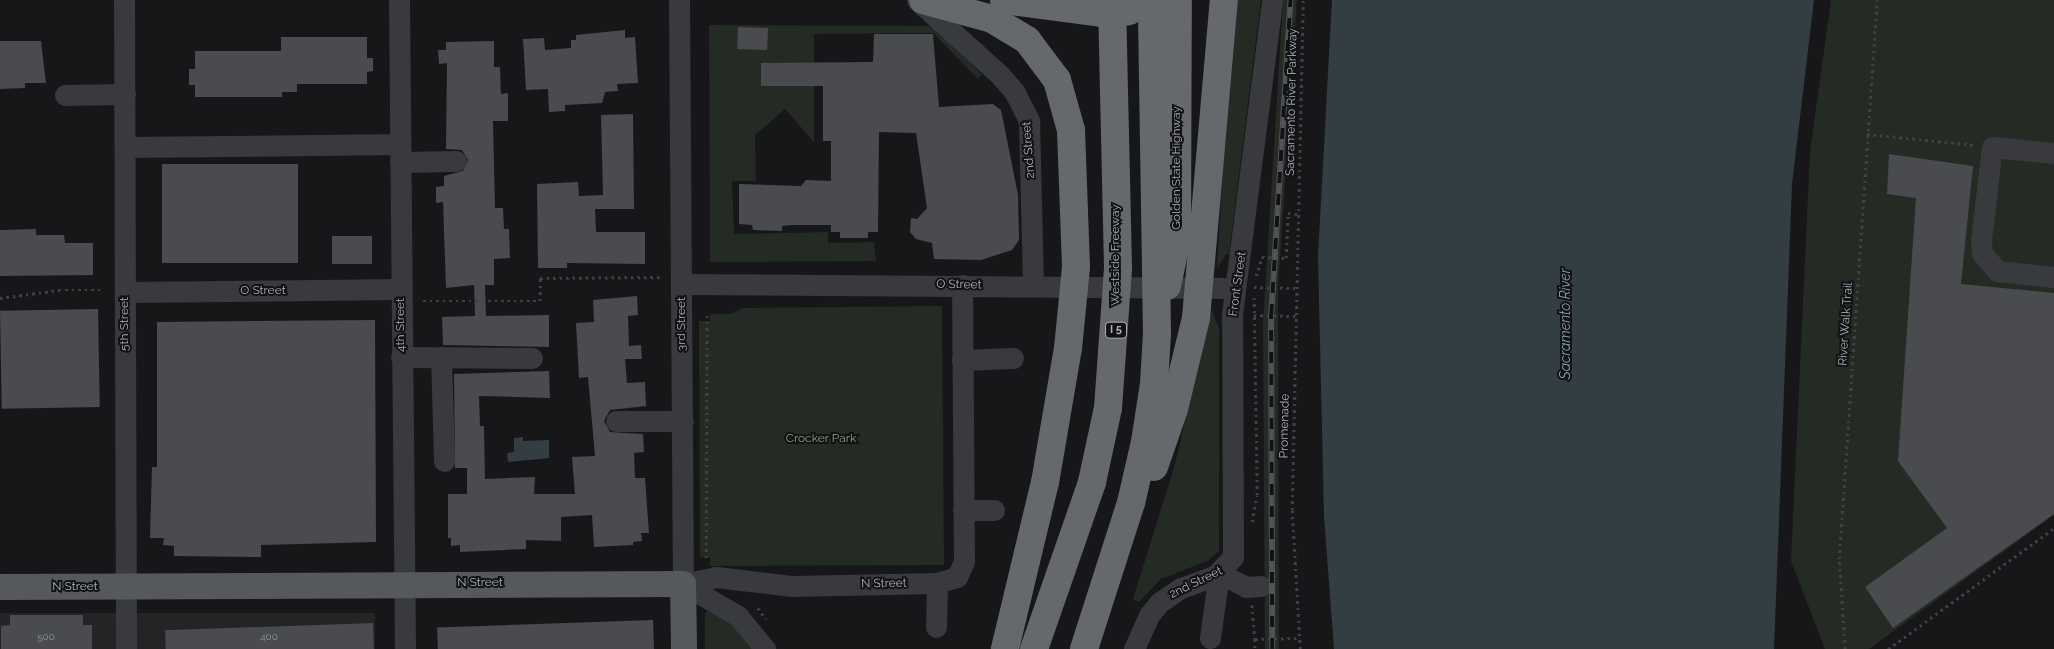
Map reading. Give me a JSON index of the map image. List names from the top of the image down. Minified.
{"streets":{"highway":["Golden State Highway","Westside Freeway","I 5"],"main road":["3rd Street","N Street"],"street":["2nd Street","Front Street","O Street","5th Street","4th Street"],"path":["Sacramento River Parkway","River Walk Trail","Promenade"]},"crossings":[["Sacramento River Parkway","Promenade"],["2nd Street","Front Street"],["2nd Street","O Street"],["Front Street","O Street"],["O Street","5th Street"],["O Street","3rd Street"],["O Street","4th Street"],["5th Street","N Street"],["3rd Street","N Street"],["4th Street","N Street"]],"water":["Sacramento River"],"parks":["Crocker Park"],"house_numbers":["500","400"]}
